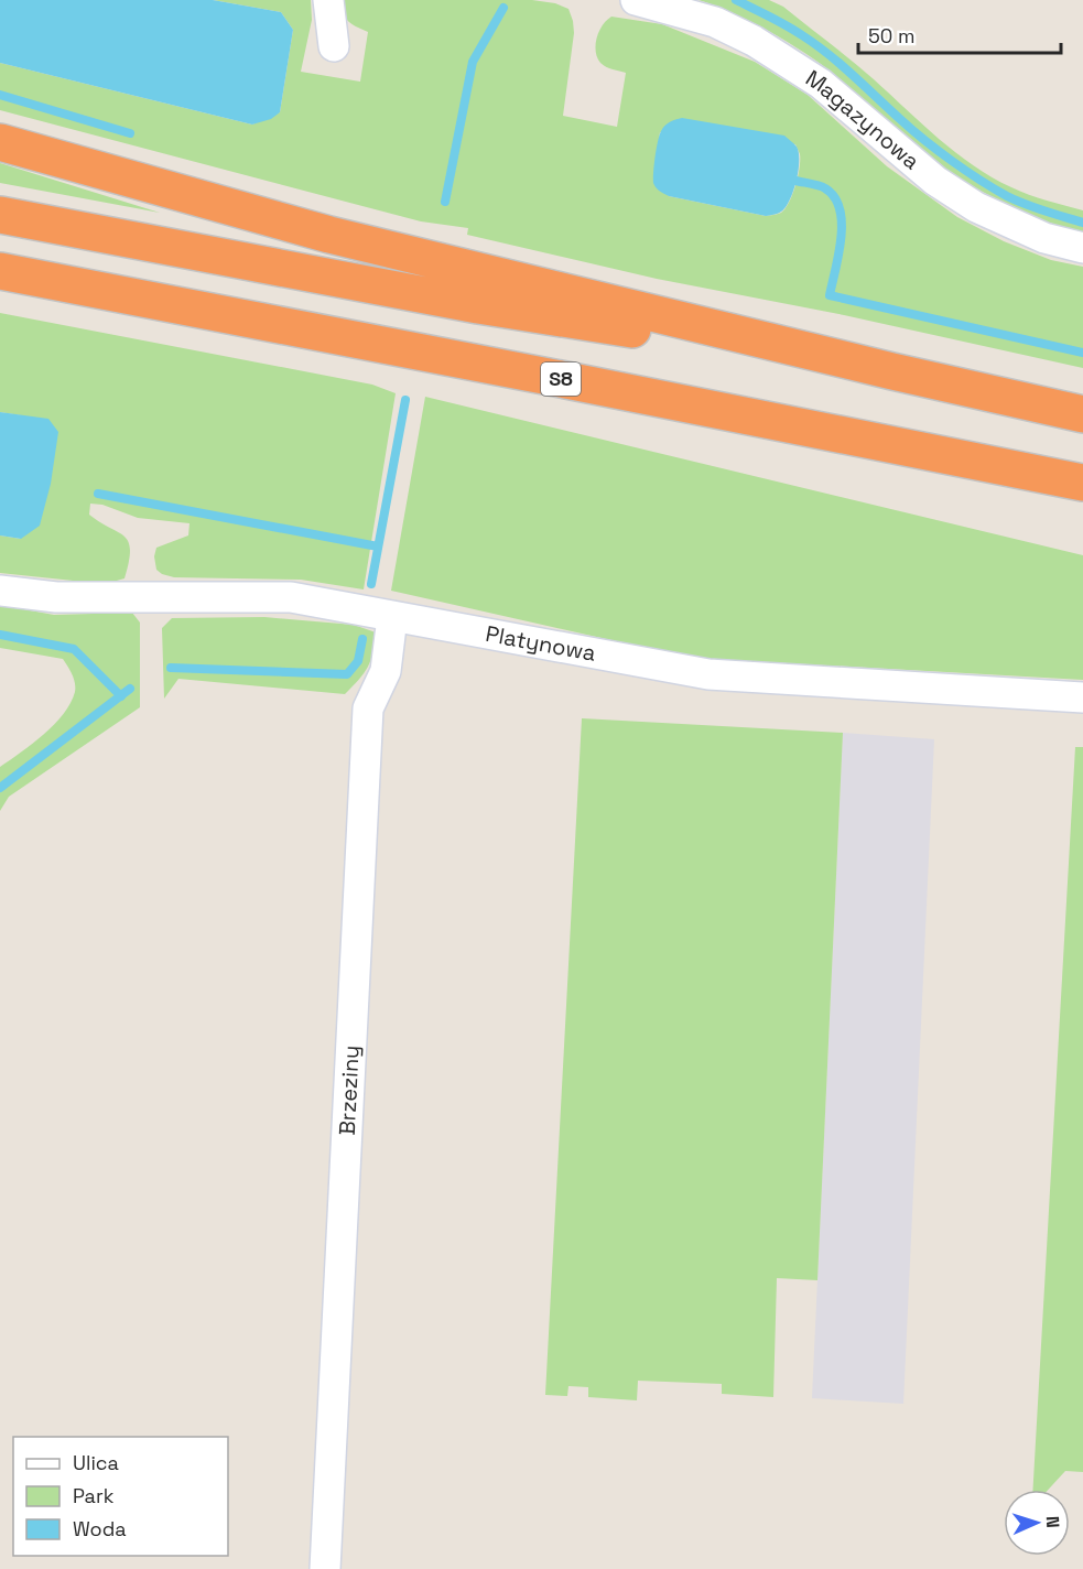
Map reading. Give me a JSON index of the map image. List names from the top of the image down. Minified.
{"streets":{"highway":["S8"],"street":["Magazynowa","Platynowa","Brzeziny"]},"crossings":[["Platynowa","Brzeziny"]],"legend":["Ulica","Park","Woda"],"scale_bar":"50 m","north":"right"}
